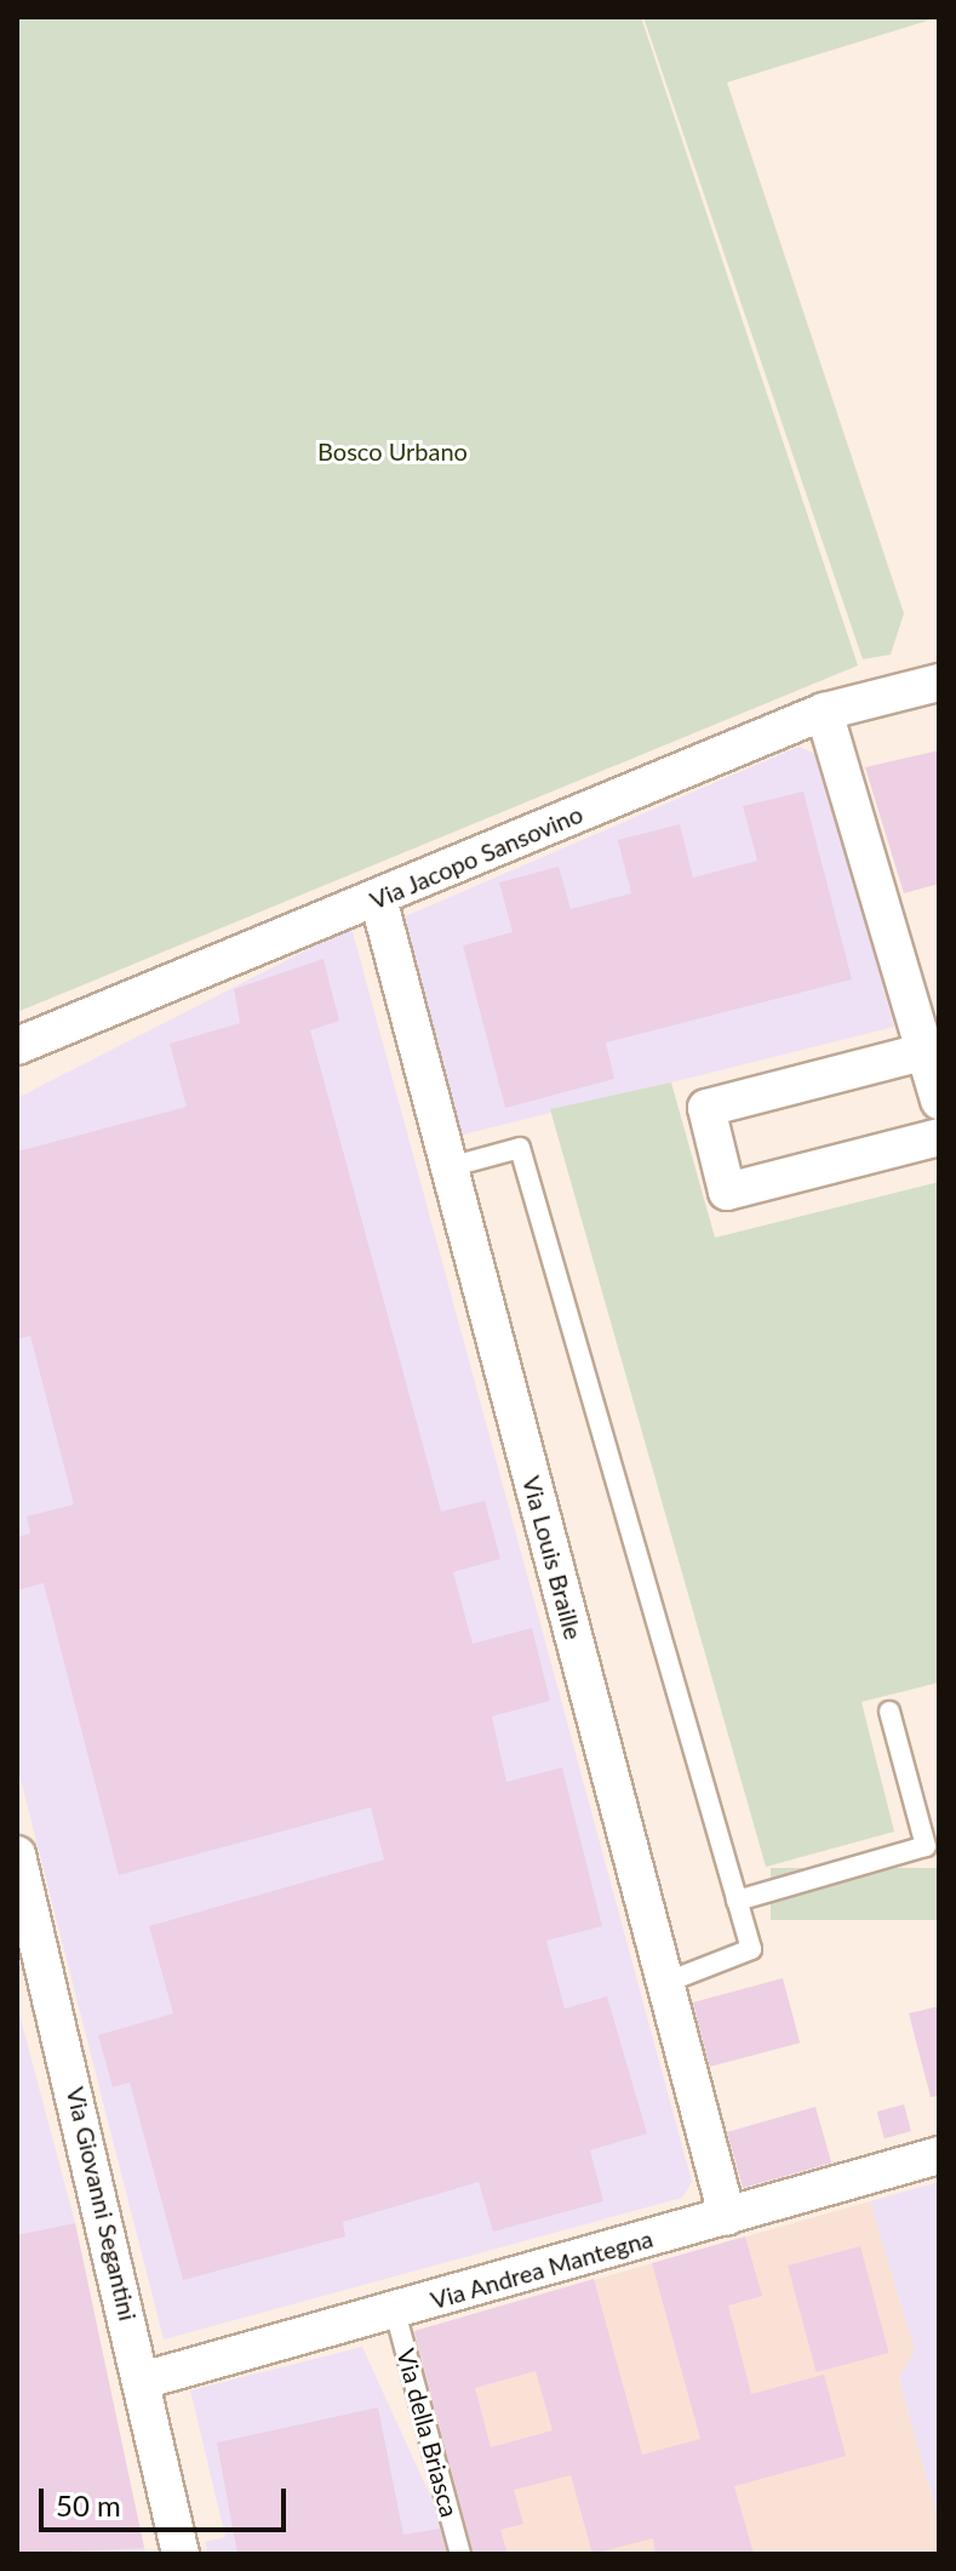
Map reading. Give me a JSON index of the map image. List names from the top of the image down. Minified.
{"streets":{"street":["Via Jacopo Sansovino","Via Louis Braille","Via Giovanni Segantini","Via Andrea Mantegna"],"lane":["Via della Briasca"]},"crossings":[["Via Jacopo Sansovino","Via Louis Braille"],["Via Louis Braille","Via Andrea Mantegna"],["Via Giovanni Segantini","Via Andrea Mantegna"],["Via Andrea Mantegna","Via della Briasca"]],"parks":["Bosco Urbano"],"scale_bar":"50 m"}
